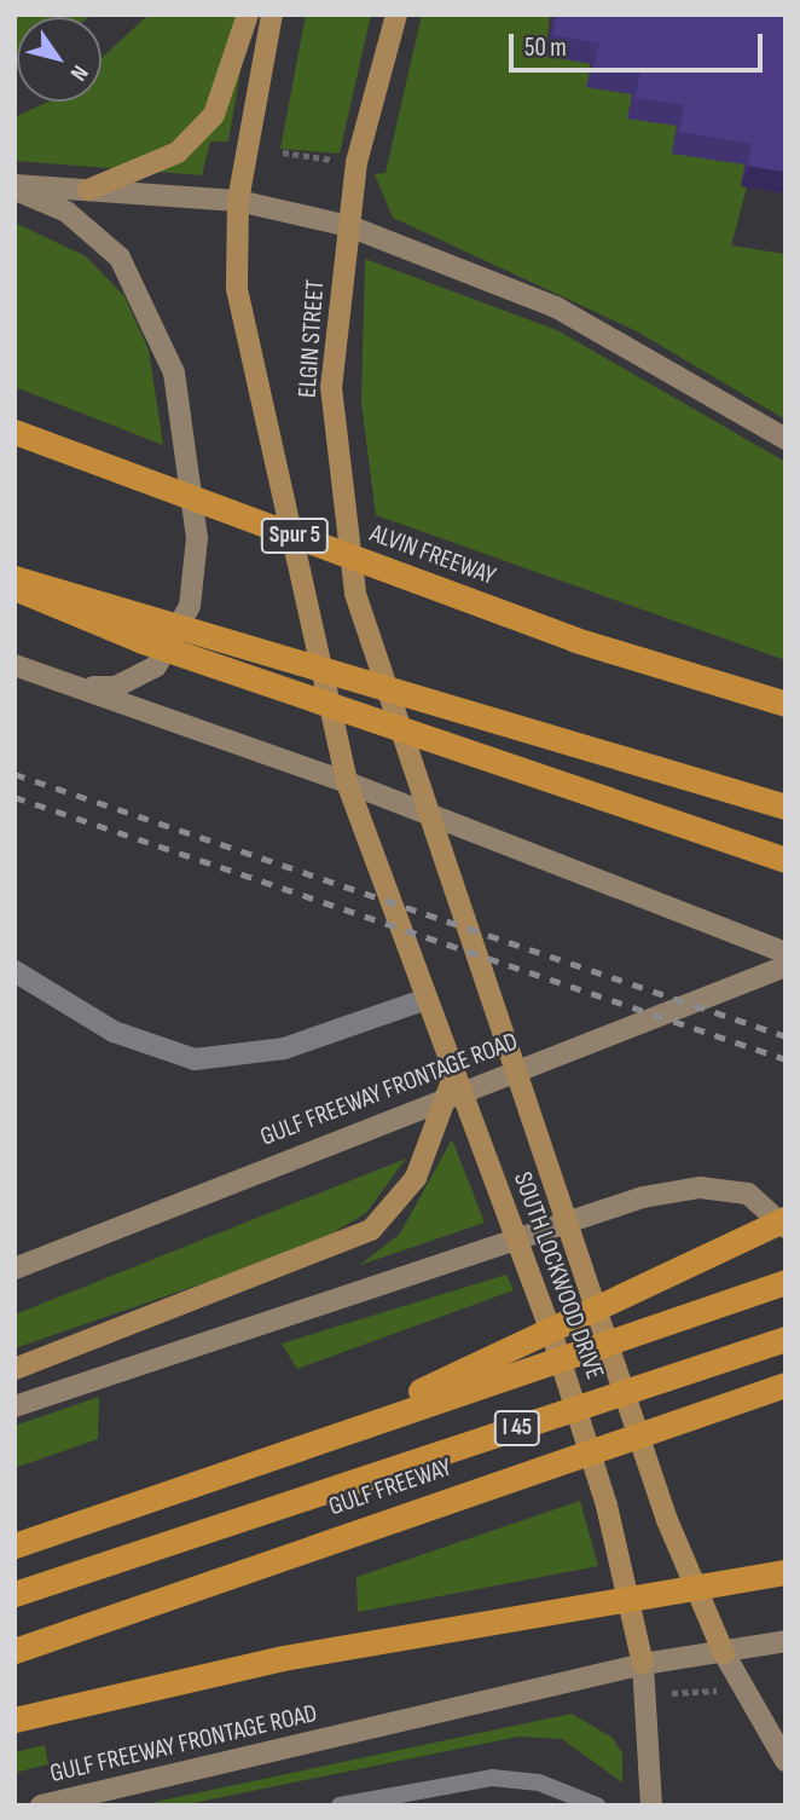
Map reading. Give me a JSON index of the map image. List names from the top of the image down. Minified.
{"streets":{"highway":["Spur 5","ALVIN FREEWAY","I 45","GULF FREEWAY"],"main road":["ELGIN STREET","GULF FREEWAY FRONTAGE ROAD","SOUTH LOCKWOOD DRIVE"]},"crossings":[["ELGIN STREET","SOUTH LOCKWOOD DRIVE"],["GULF FREEWAY FRONTAGE ROAD","SOUTH LOCKWOOD DRIVE"]],"scale_bar":"50 m","north":"bottom right"}
